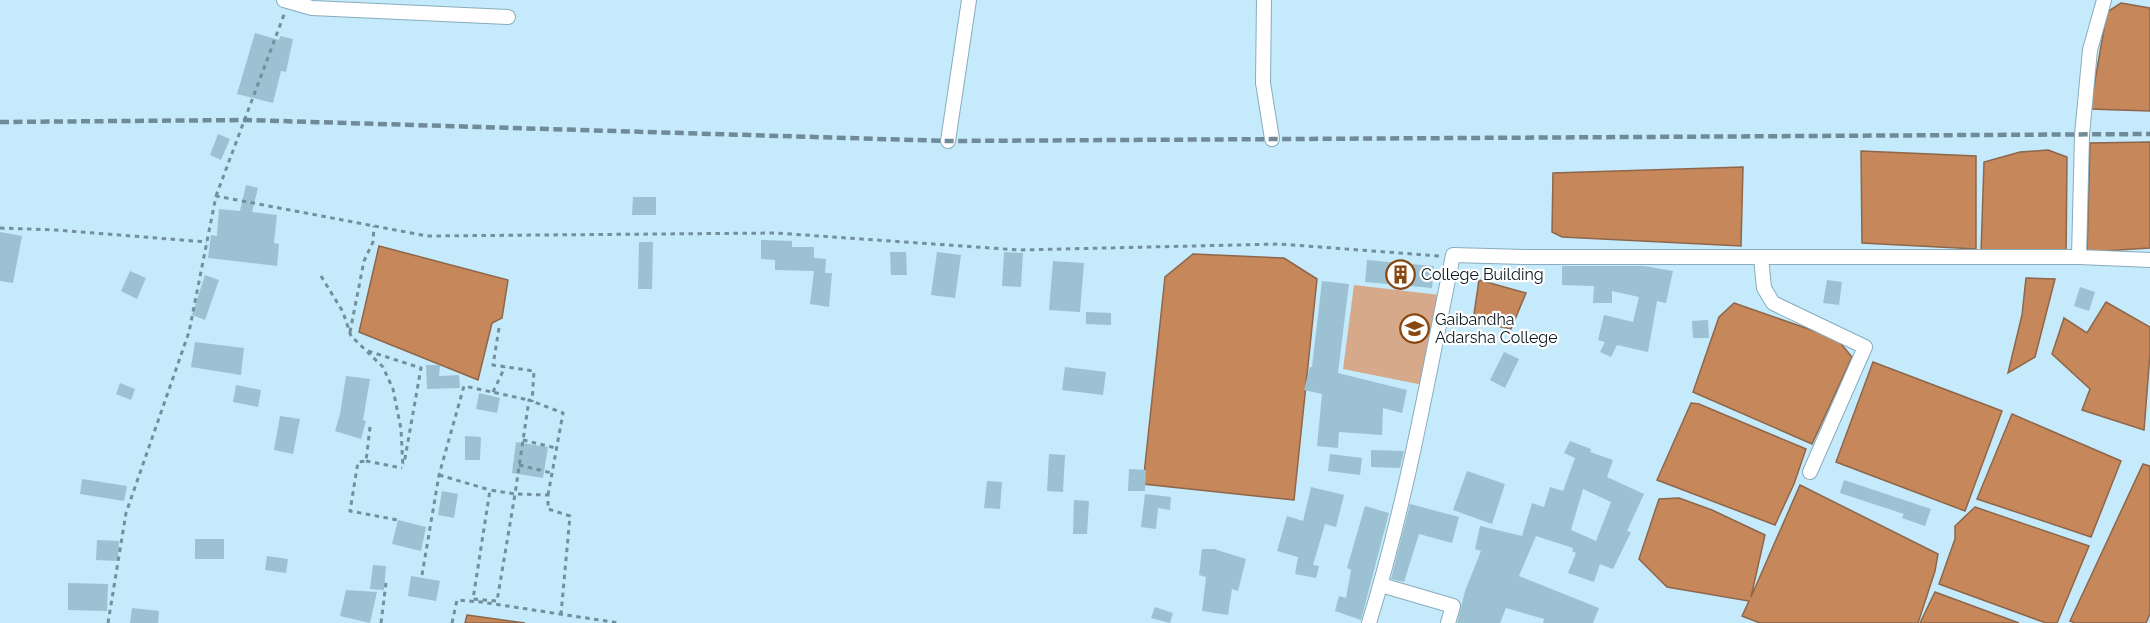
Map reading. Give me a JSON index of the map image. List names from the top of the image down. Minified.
{"places":{"building":["College Building"],"school or university":["Gaibandha Adarsha College"]}}
